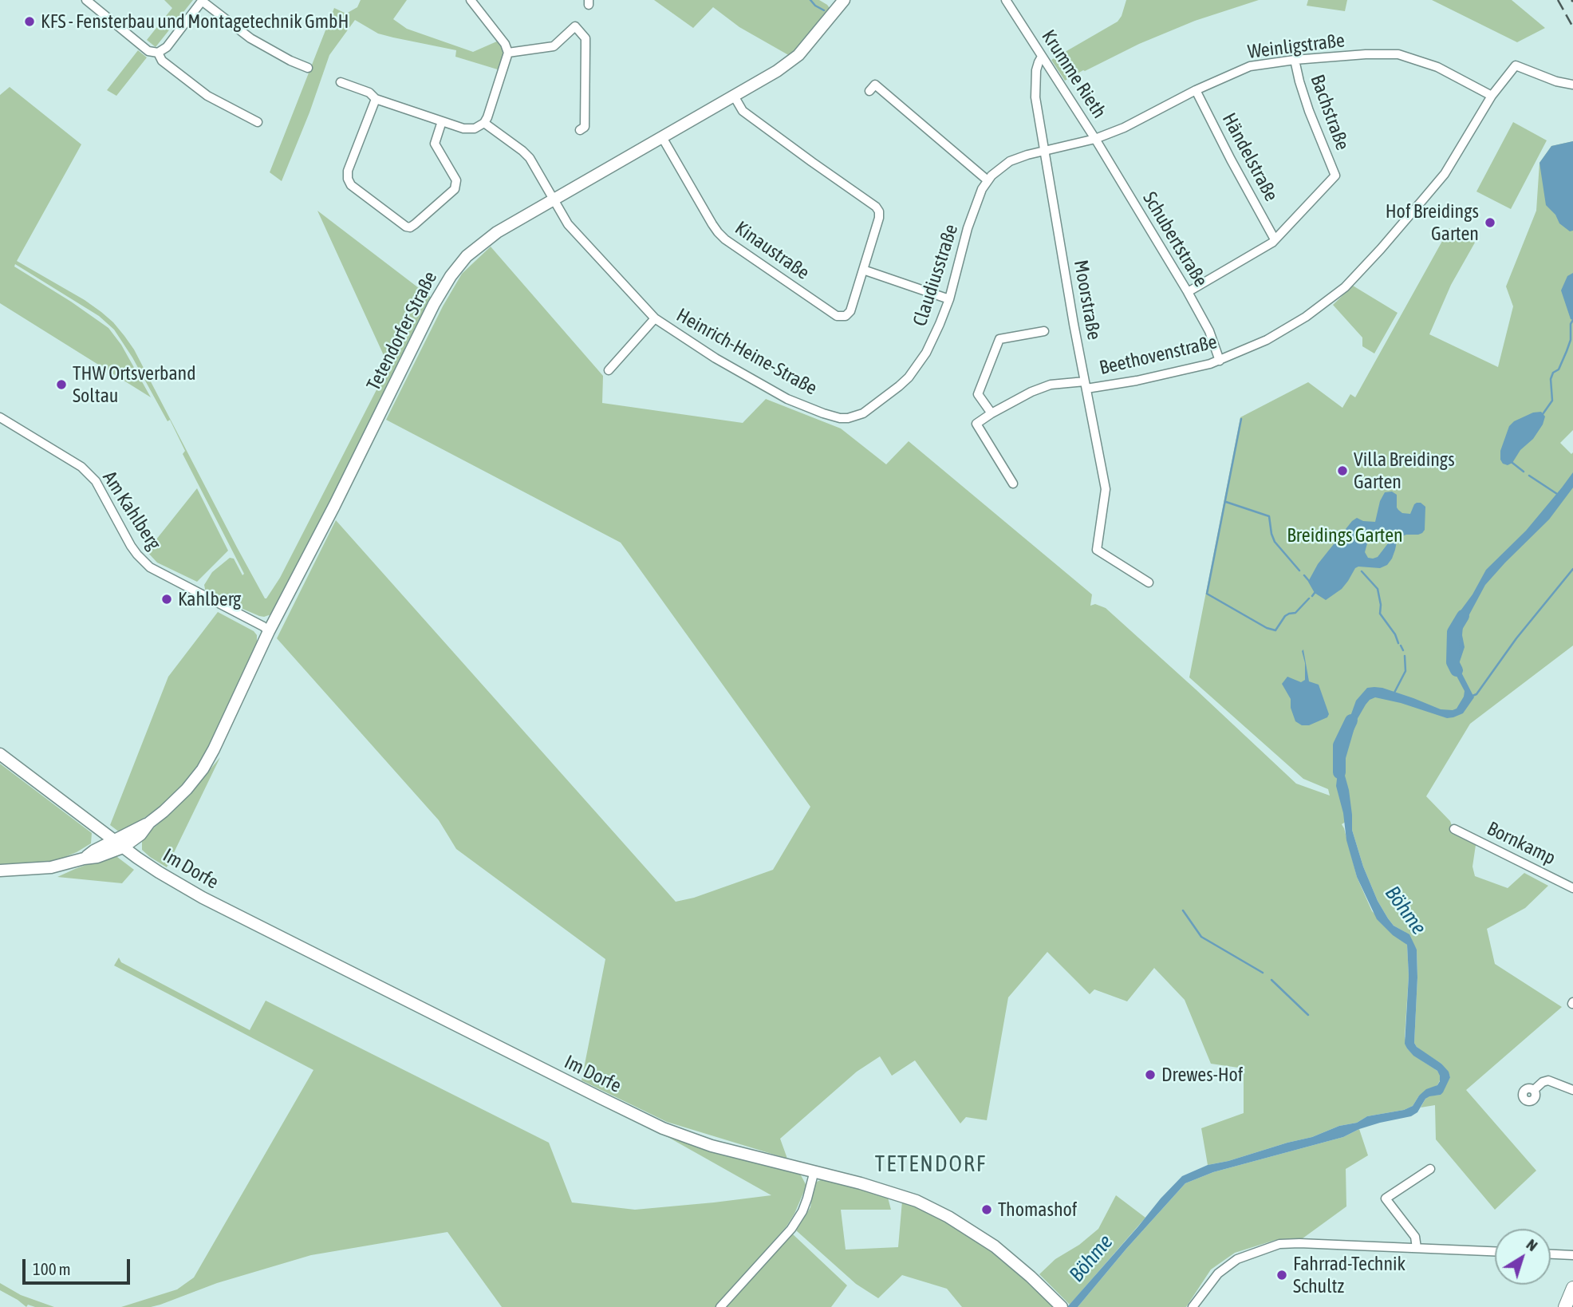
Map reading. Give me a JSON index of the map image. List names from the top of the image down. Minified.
{"streets":{"street":["Weinligstraße","Krumme Rieth","Bachstraße","Händelstraße","Schubertstraße","Kinaustraße","Claudiusstraße","Moorstraße","Tetendorfer Straße","Heinrich-Heine-Straße","Beethovenstraße","Am Kahlberg","Bornkamp","Im Dorfe"]},"crossings":[["Weinligstraße","Krumme Rieth"],["Weinligstraße","Bachstraße"],["Weinligstraße","Händelstraße"],["Weinligstraße","Schubertstraße"],["Weinligstraße","Claudiusstraße"],["Weinligstraße","Moorstraße"],["Weinligstraße","Beethovenstraße"],["Krumme Rieth","Schubertstraße"],["Krumme Rieth","Moorstraße"],["Bachstraße","Händelstraße"],["Schubertstraße","Beethovenstraße"],["Kinaustraße","Tetendorfer Straße"],["Claudiusstraße","Moorstraße"],["Claudiusstraße","Heinrich-Heine-Straße"],["Moorstraße","Beethovenstraße"],["Tetendorfer Straße","Heinrich-Heine-Straße"],["Tetendorfer Straße","Am Kahlberg"],["Tetendorfer Straße","Im Dorfe"]],"districts":["TETENDORF"],"water":["Böhme"],"parks":["Breidings Garten"],"places":["KFS - Fensterbau und Montagetechnik GmbH","Hof Breidings Garten","THW Ortsverband Soltau","Villa Breidings Garten","Kahlberg","Drewes-Hof","Thomashof","Fahrrad-Technik Schultz"],"scale_bar":"100 m","north":"top right"}
